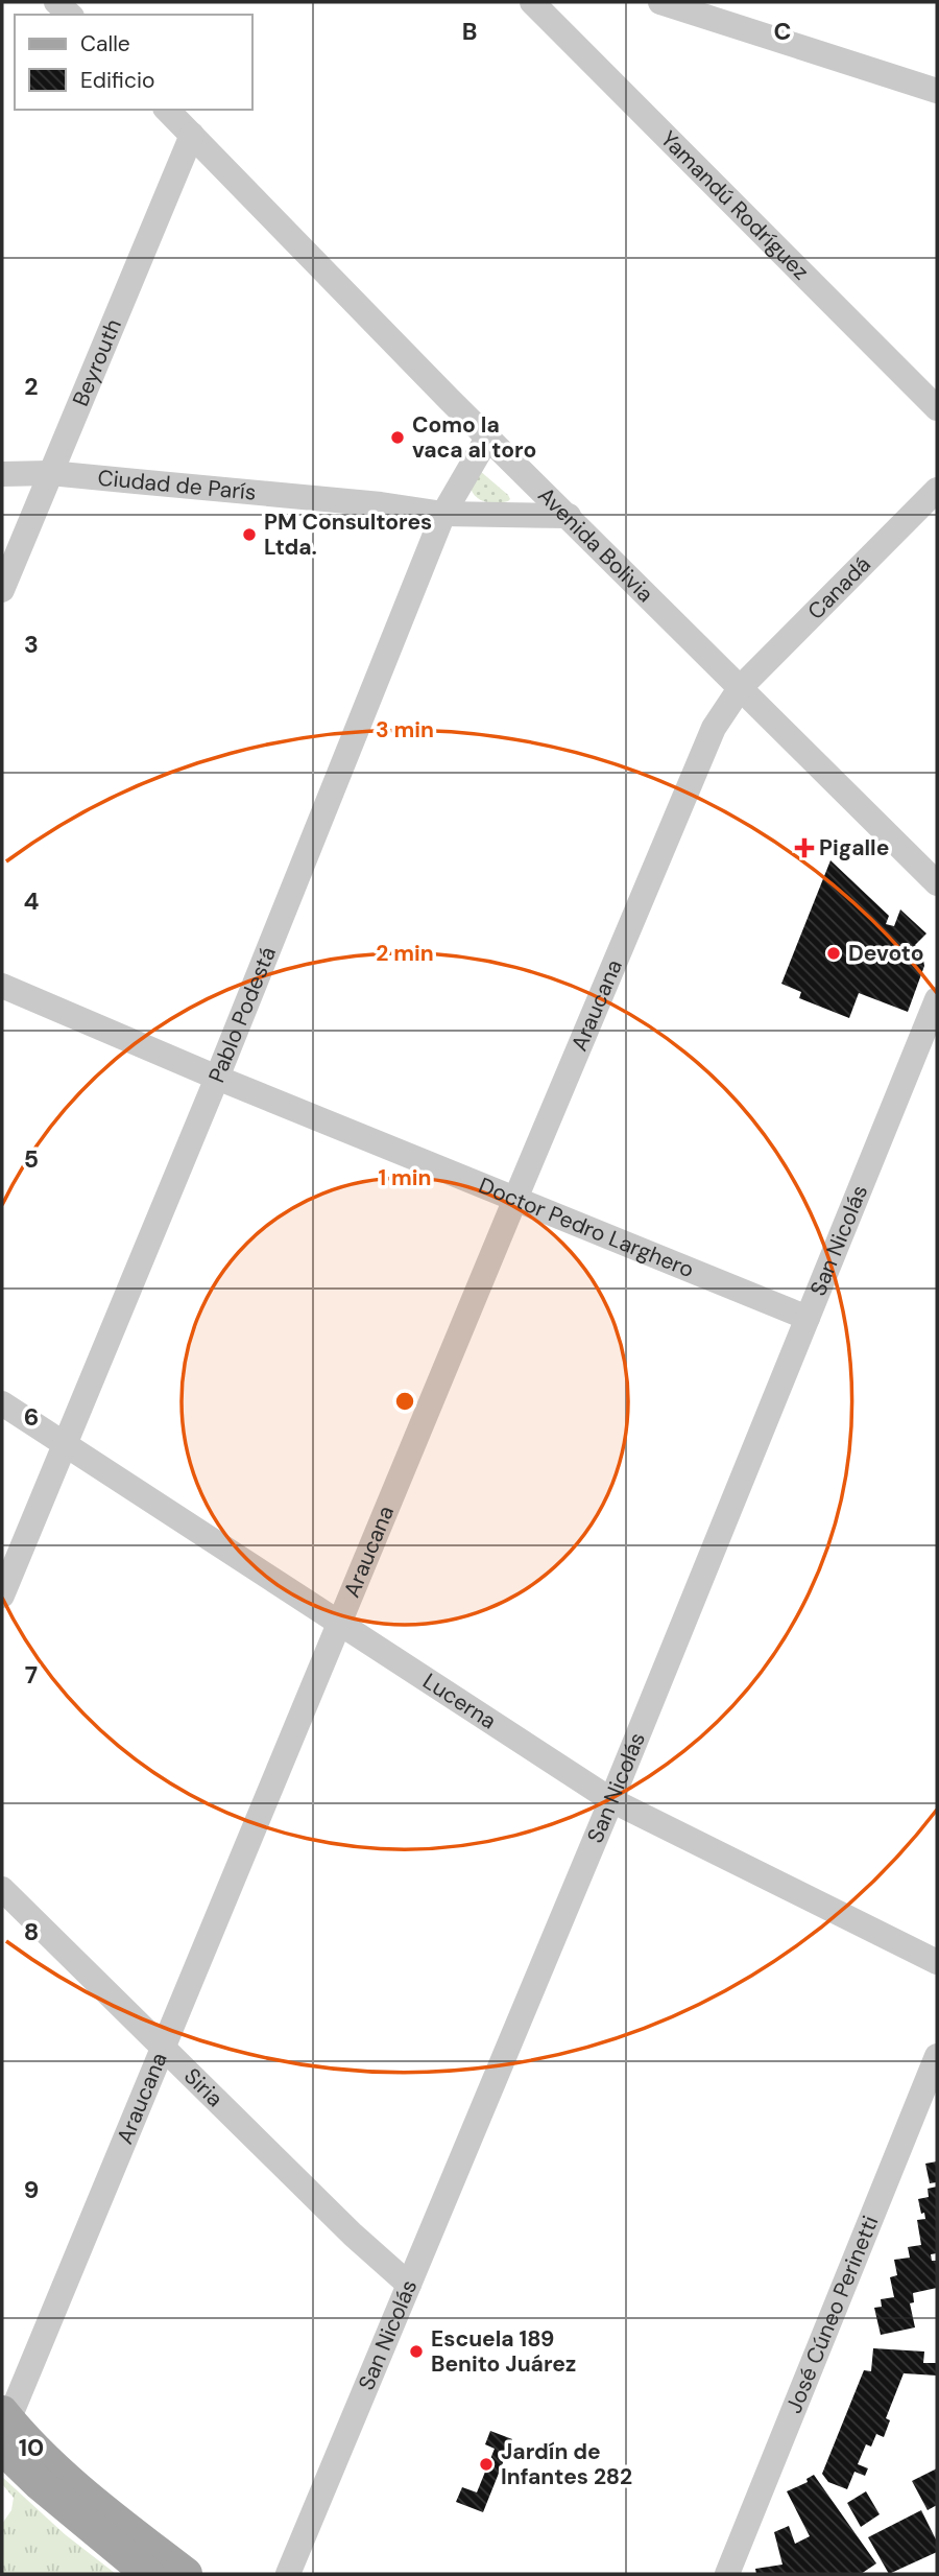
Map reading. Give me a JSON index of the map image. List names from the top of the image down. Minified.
{"streets":{"street":["Yamandú Rodríguez","Beyrouth","Ciudad de París","Avenida Bolivia","Canadá","Araucana","Pablo Podestá","Doctor Pedro Larghero","San Nicolás","Lucerna","Siria","José Cúneo Perinetti"]},"crossings":[["Beyrouth","Ciudad de París"],["Beyrouth","Avenida Bolivia"],["Ciudad de París","Avenida Bolivia"],["Ciudad de París","Pablo Podestá"],["Avenida Bolivia","Canadá"],["Avenida Bolivia","Araucana"],["Avenida Bolivia","Pablo Podestá"],["Canadá","Araucana"],["Araucana","Doctor Pedro Larghero"],["Araucana","Lucerna"],["Araucana","Siria"],["Pablo Podestá","Doctor Pedro Larghero"],["Pablo Podestá","Lucerna"],["Doctor Pedro Larghero","San Nicolás"],["San Nicolás","Lucerna"],["San Nicolás","Siria"]],"places":{"other":["Como la vaca al toro","PM Consultores Ltda.","Devoto","Escuela 189 Benito Juárez","Jardín de Infantes 282"],"health":["Pigalle"]},"legend":["Calle","Edificio"],"grid":{"columns":["B","C"],"rows":["2","3","4","5","6","7","8","9","10"]},"rings":["3 min","2 min","1 min"]}
